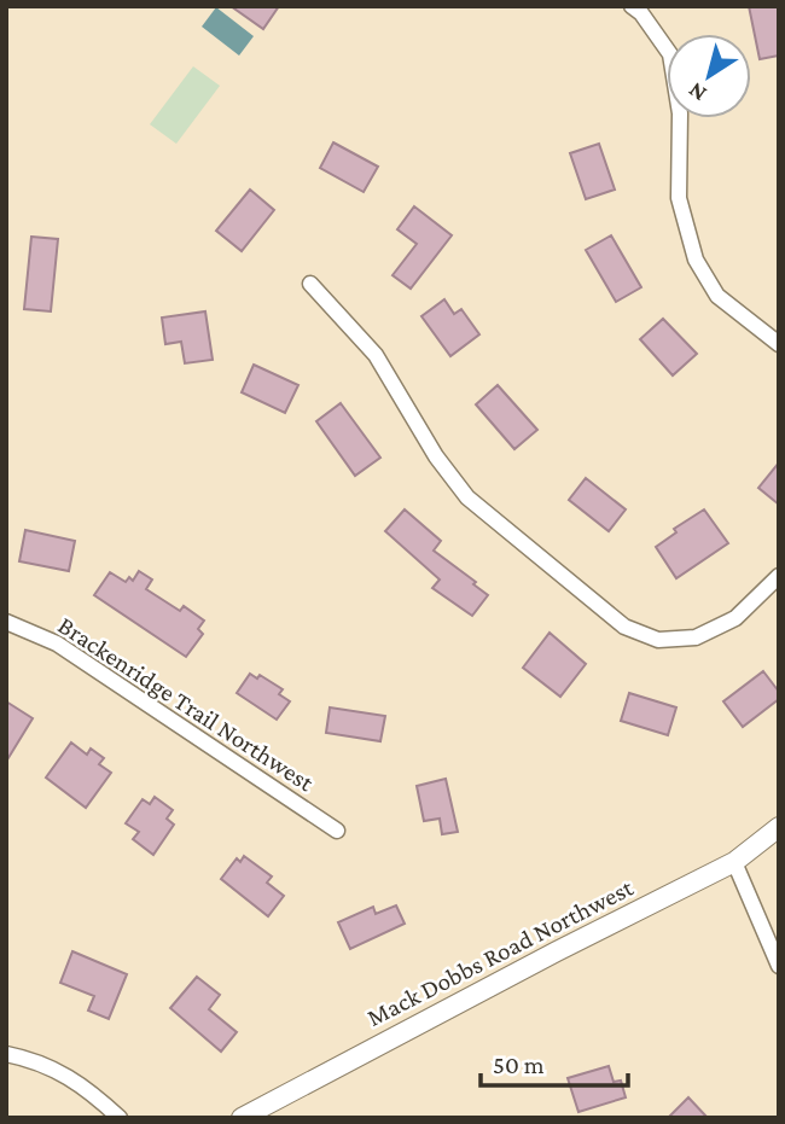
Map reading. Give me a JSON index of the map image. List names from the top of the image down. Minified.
{"streets":{"street":["Brackenridge Trail Northwest","Mack Dobbs Road Northwest"]},"scale_bar":"50 m","north":"bottom left"}
